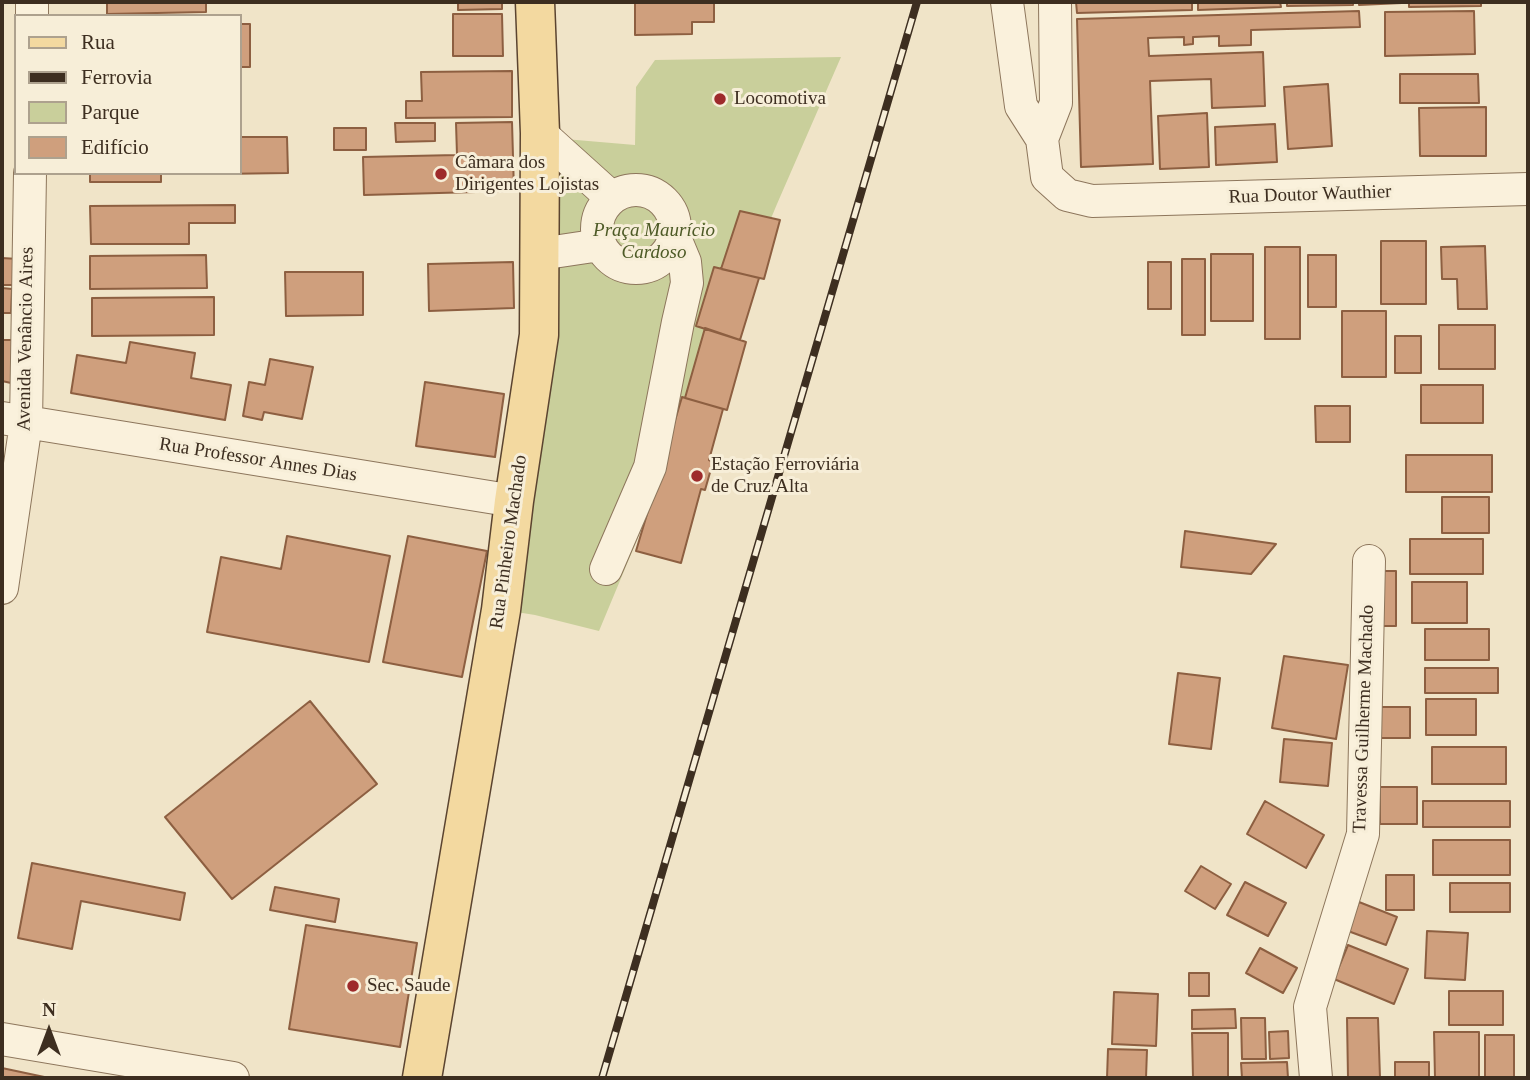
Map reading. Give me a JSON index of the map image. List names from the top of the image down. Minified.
{"streets":{"main road":["Rua Pinheiro Machado"],"street":["Rua Doutor Wauthier","Avenida Venâncio Aires","Rua Professor Annes Dias","Travessa Guilherme Machado"]},"crossings":[["Avenida Venâncio Aires","Rua Professor Annes Dias"],["Rua Professor Annes Dias","Rua Pinheiro Machado"]],"parks":["Praça Maurício Cardoso"],"places":["Locomotiva","Câmara dos Dirigentes Lojistas","Estação Ferroviária de Cruz Alta","Sec. Saude"],"legend":["Rua","Ferrovia","Parque","Edifício"],"north":"top"}
